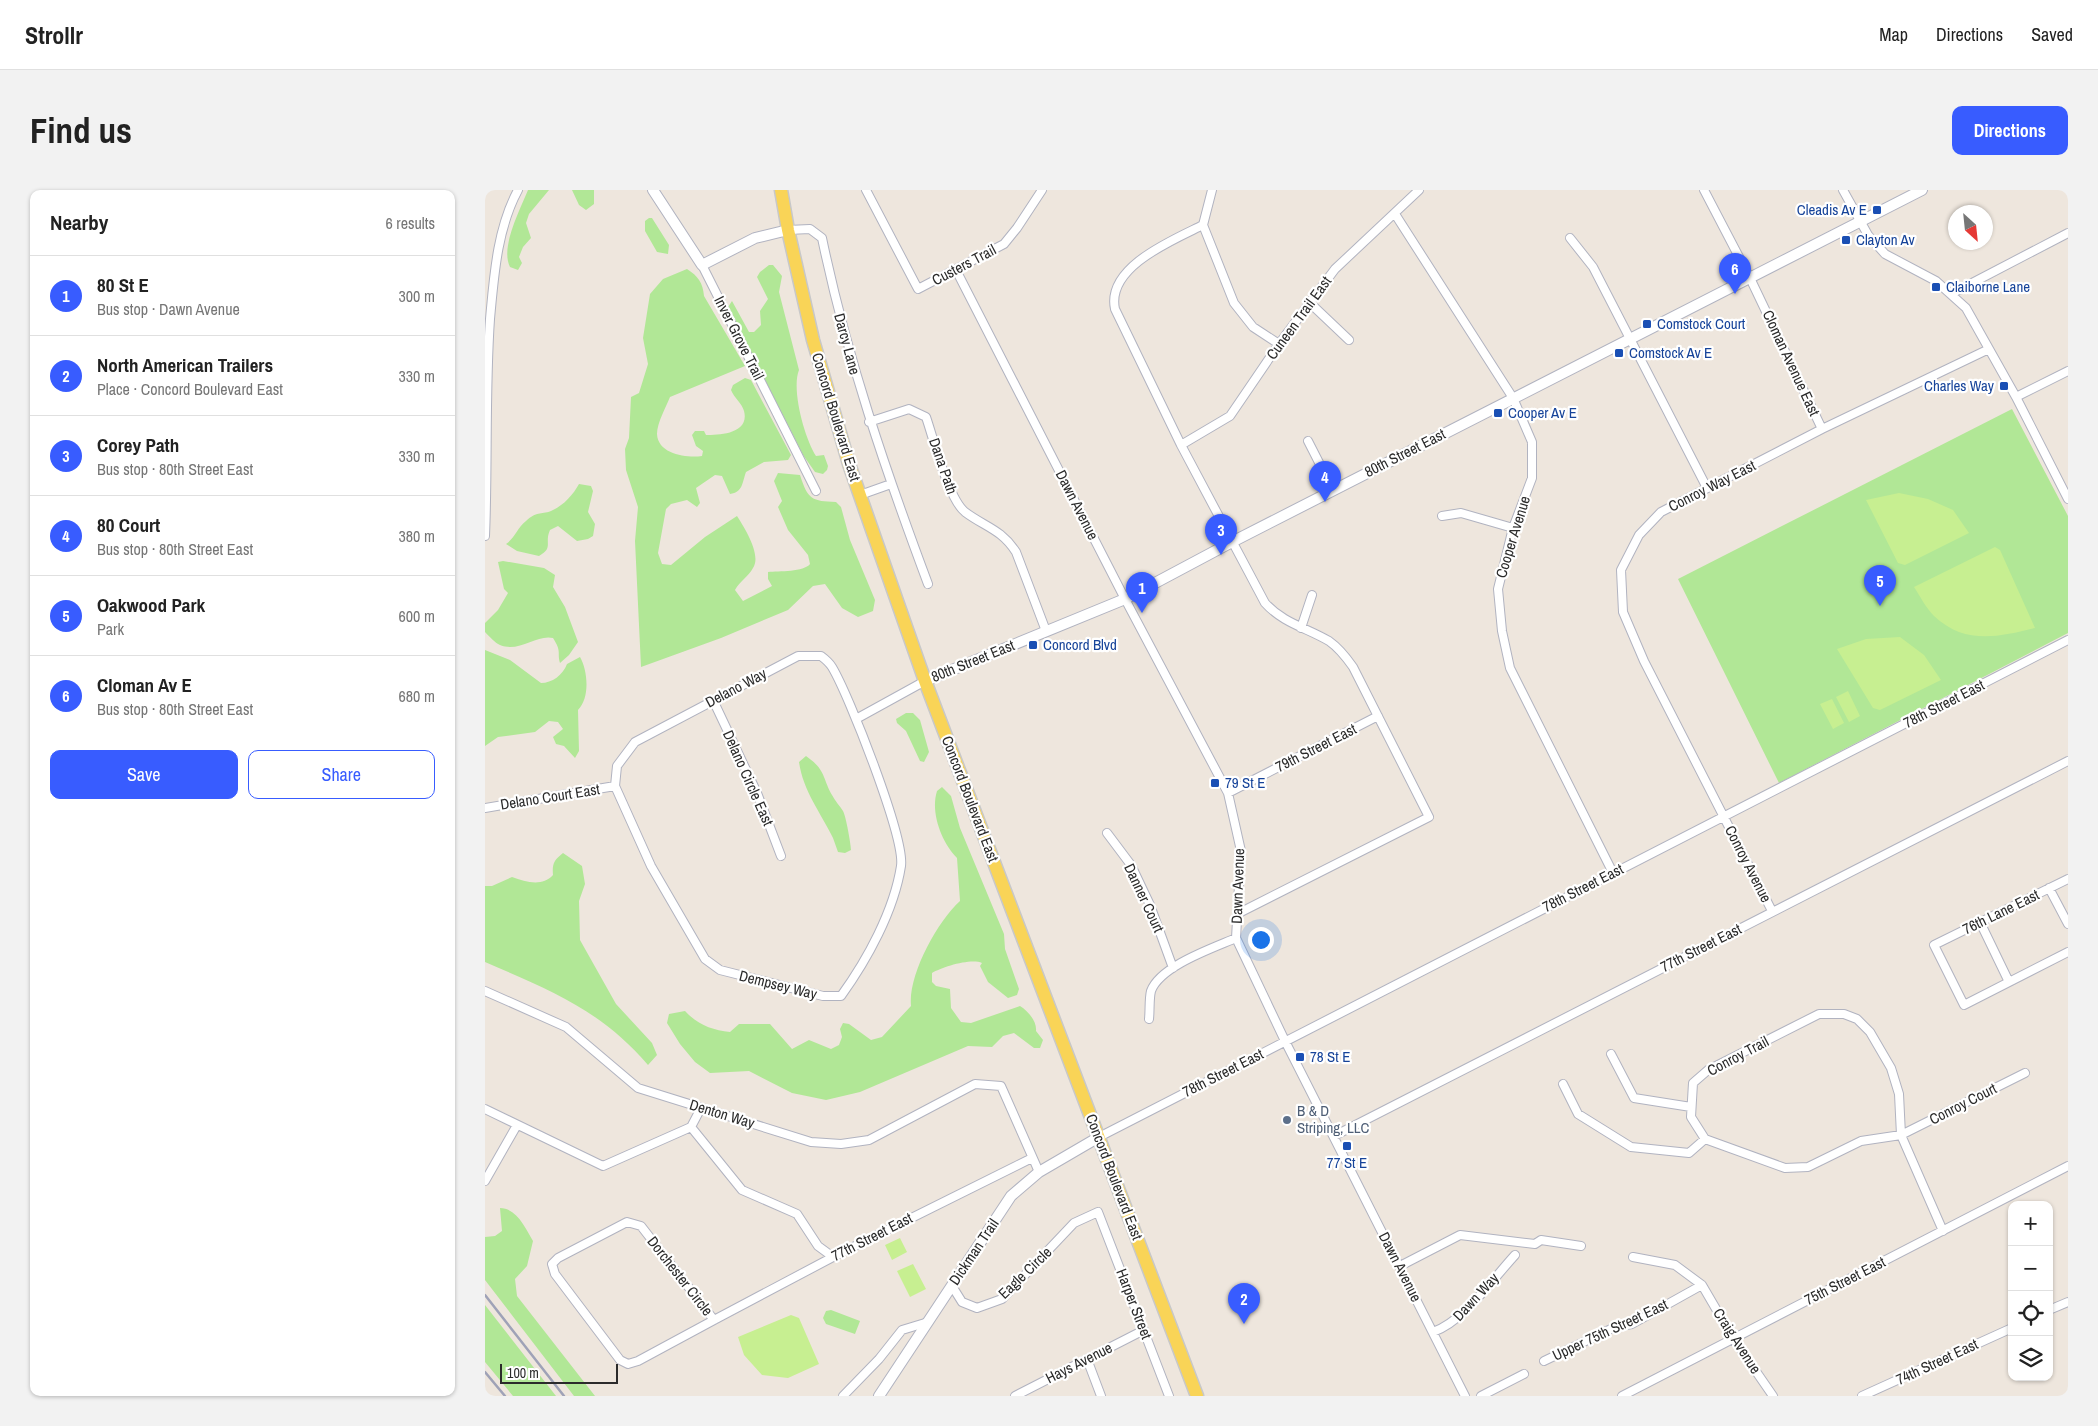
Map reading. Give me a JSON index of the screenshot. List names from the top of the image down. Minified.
{"streets":{"main road":["Concord Boulevard East"],"street":["Custers Trail","Cuneen Trail East","Inver Grove Trail","Darcy Lane","Cloman Avenue East","80th Street East","Dana Path","Conroy Way East","Dawn Avenue","Cooper Avenue","Delano Way","78th Street East","79th Street East","Delano Circle East","Delano Court East","Conroy Avenue","Danner Court","76th Lane East","77th Street East","Dempsey Way","Conroy Trail","Conroy Court","Denton Way","Dickman Trail","Eagle Circle","Dorchester Circle","75th Street East","Dawn Way","Harper Street","Upper 75th Street East","Craig Avenue","74th Street East","Hays Avenue"]},"crossings":[["Custers Trail","Dawn Avenue"],["Cuneen Trail East","Cooper Avenue"],["Darcy Lane","Concord Boulevard East"],["Darcy Lane","Dana Path"],["Cloman Avenue East","80th Street East"],["Cloman Avenue East","Conroy Way East"],["Concord Boulevard East","80th Street East"],["Concord Boulevard East","78th Street East"],["Concord Boulevard East","Dickman Trail"],["80th Street East","Dana Path"],["80th Street East","Dawn Avenue"],["80th Street East","Cooper Avenue"],["80th Street East","Delano Way"],["80th Street East","Dempsey Way"],["Conroy Way East","78th Street East"],["Conroy Way East","Conroy Avenue"],["Dawn Avenue","78th Street East"],["Dawn Avenue","79th Street East"],["Dawn Avenue","77th Street East"],["Dawn Avenue","Dawn Way"],["Cooper Avenue","78th Street East"],["Delano Way","Delano Circle East"],["Delano Way","Delano Court East"],["Delano Way","Dempsey Way"],["78th Street East","Conroy Avenue"],["78th Street East","Dickman Trail"],["Delano Court East","Dempsey Way"],["Conroy Avenue","77th Street East"],["77th Street East","Denton Way"],["77th Street East","Dorchester Circle"],["Conroy Trail","Conroy Court"],["Conroy Trail","75th Street East"],["Dickman Trail","Eagle Circle"],["Eagle Circle","Harper Street"],["75th Street East","Craig Avenue"],["Harper Street","Hays Avenue"],["Upper 75th Street East","Craig Avenue"]],"places":{"transit":["Cleadis Av E","Clayton Av","Claiborne Lane","Comstock Court","Comstock Av E","Charles Way","Cooper Av E","Concord Blvd","79 St E","78 St E","77 St E"],"other":["B & D Striping, LLC"]},"scale_bar":"100 m","north":"bottom right","page":{"header":"Strollr","nav":["Map","Directions","Saved"],"buttons":["Directions",["Save","Share"]],"title":"Find us","heading":["Nearby","6 results"],"pins":["6","4","3","5","1","2"],"list":[{"mark":"1","name":"80 St E","note":"Bus stop · Dawn Avenue","value":"300 m"},{"mark":"2","name":"North American Trailers","note":"Place · Concord Boulevard East","value":"330 m"},{"mark":"3","name":"Corey Path","note":"Bus stop · 80th Street East","value":"330 m"},{"mark":"4","name":"80 Court","note":"Bus stop · 80th Street East","value":"380 m"},{"mark":"5","name":"Oakwood Park","note":"Park","value":"600 m"},{"mark":"6","name":"Cloman Av E","note":"Bus stop · 80th Street East","value":"680 m"}],"map_buttons":["+","−"],"scale":"100 m"}}
